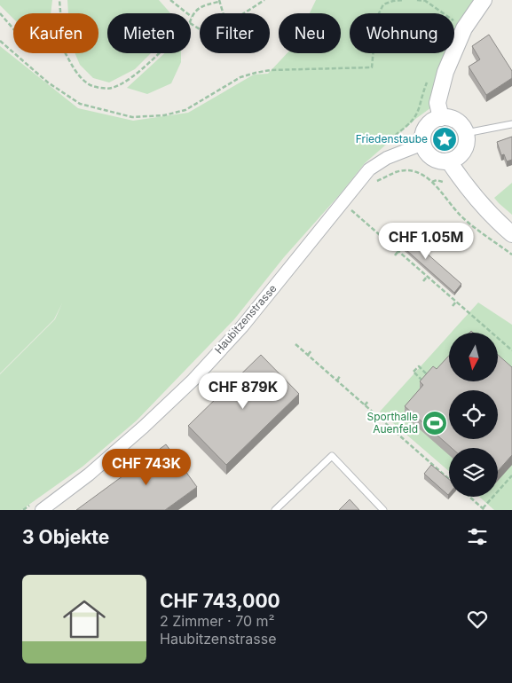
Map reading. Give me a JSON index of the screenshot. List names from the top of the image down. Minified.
{"streets":{"street":["Haubitzenstrasse"]},"places":{"place":["Friedenstaube"],"sports":["Sporthalle Auenfeld"]},"north":"bottom","page":{"chip":["Kaufen","Mieten","Filter","Neu","Wohnung"],"price":["CHF 1.05M","CHF 879K","CHF 743K"],"heading":"3 Objekte","list":[{"name":"CHF 743,000","note":"2 Zimmer · 70 m² · Haubitzenstrasse"}]}}
